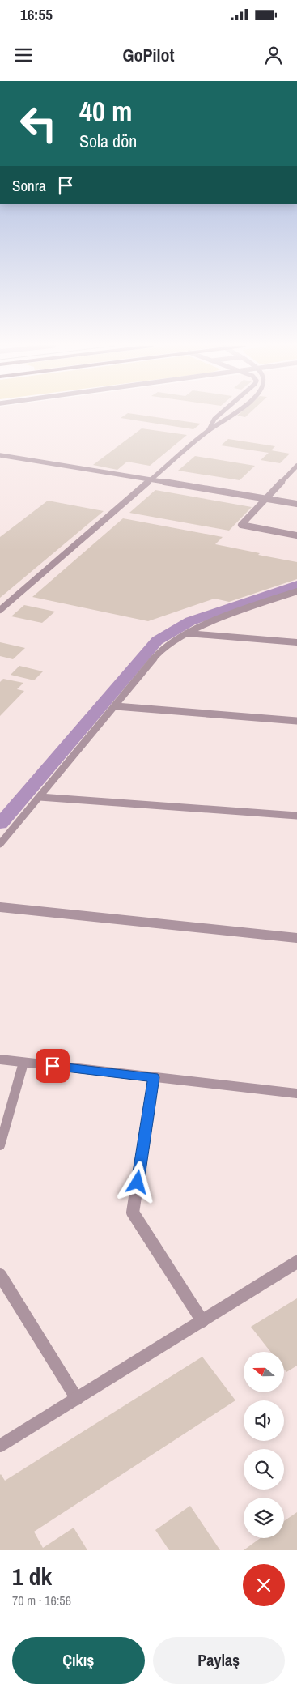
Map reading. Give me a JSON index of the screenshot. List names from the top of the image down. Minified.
{"north":"left","page":{"status":"16:55","header":"GoPilot","turn":["40 m","Sola dön"],"then":"Sonra","heading":["1 dk","70 m · 16:56"],"buttons":["Çıkış","Paylaş"]}}
